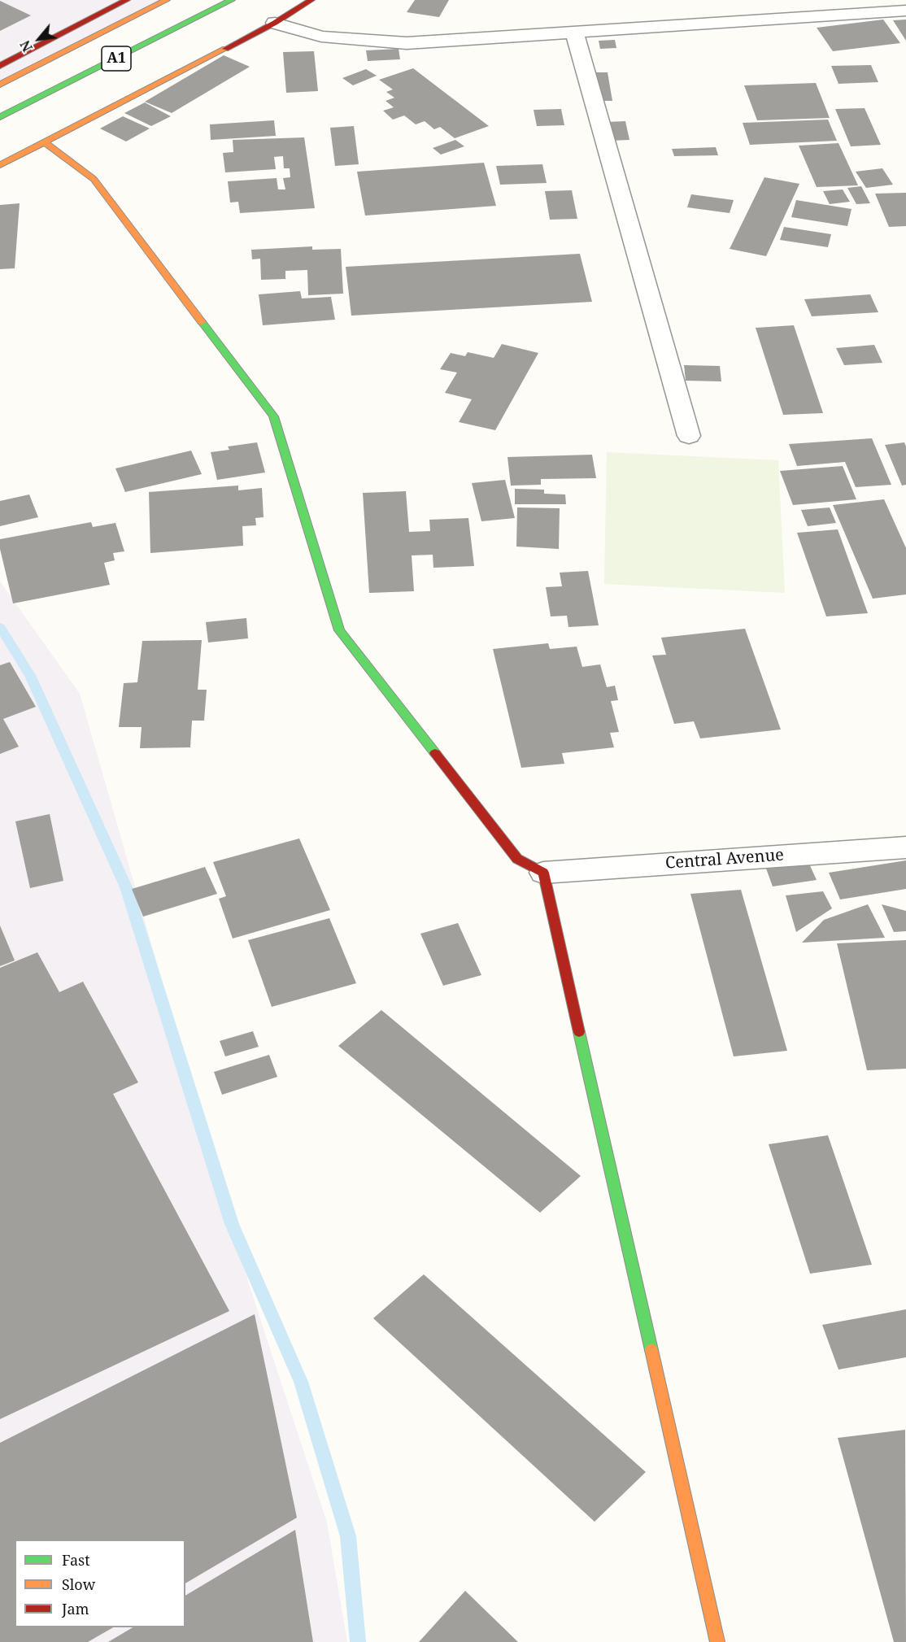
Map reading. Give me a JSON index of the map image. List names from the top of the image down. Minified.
{"streets":{"street":["A1","Central Avenue"]},"legend":["Fast","Slow","Jam"],"north":"bottom left"}
